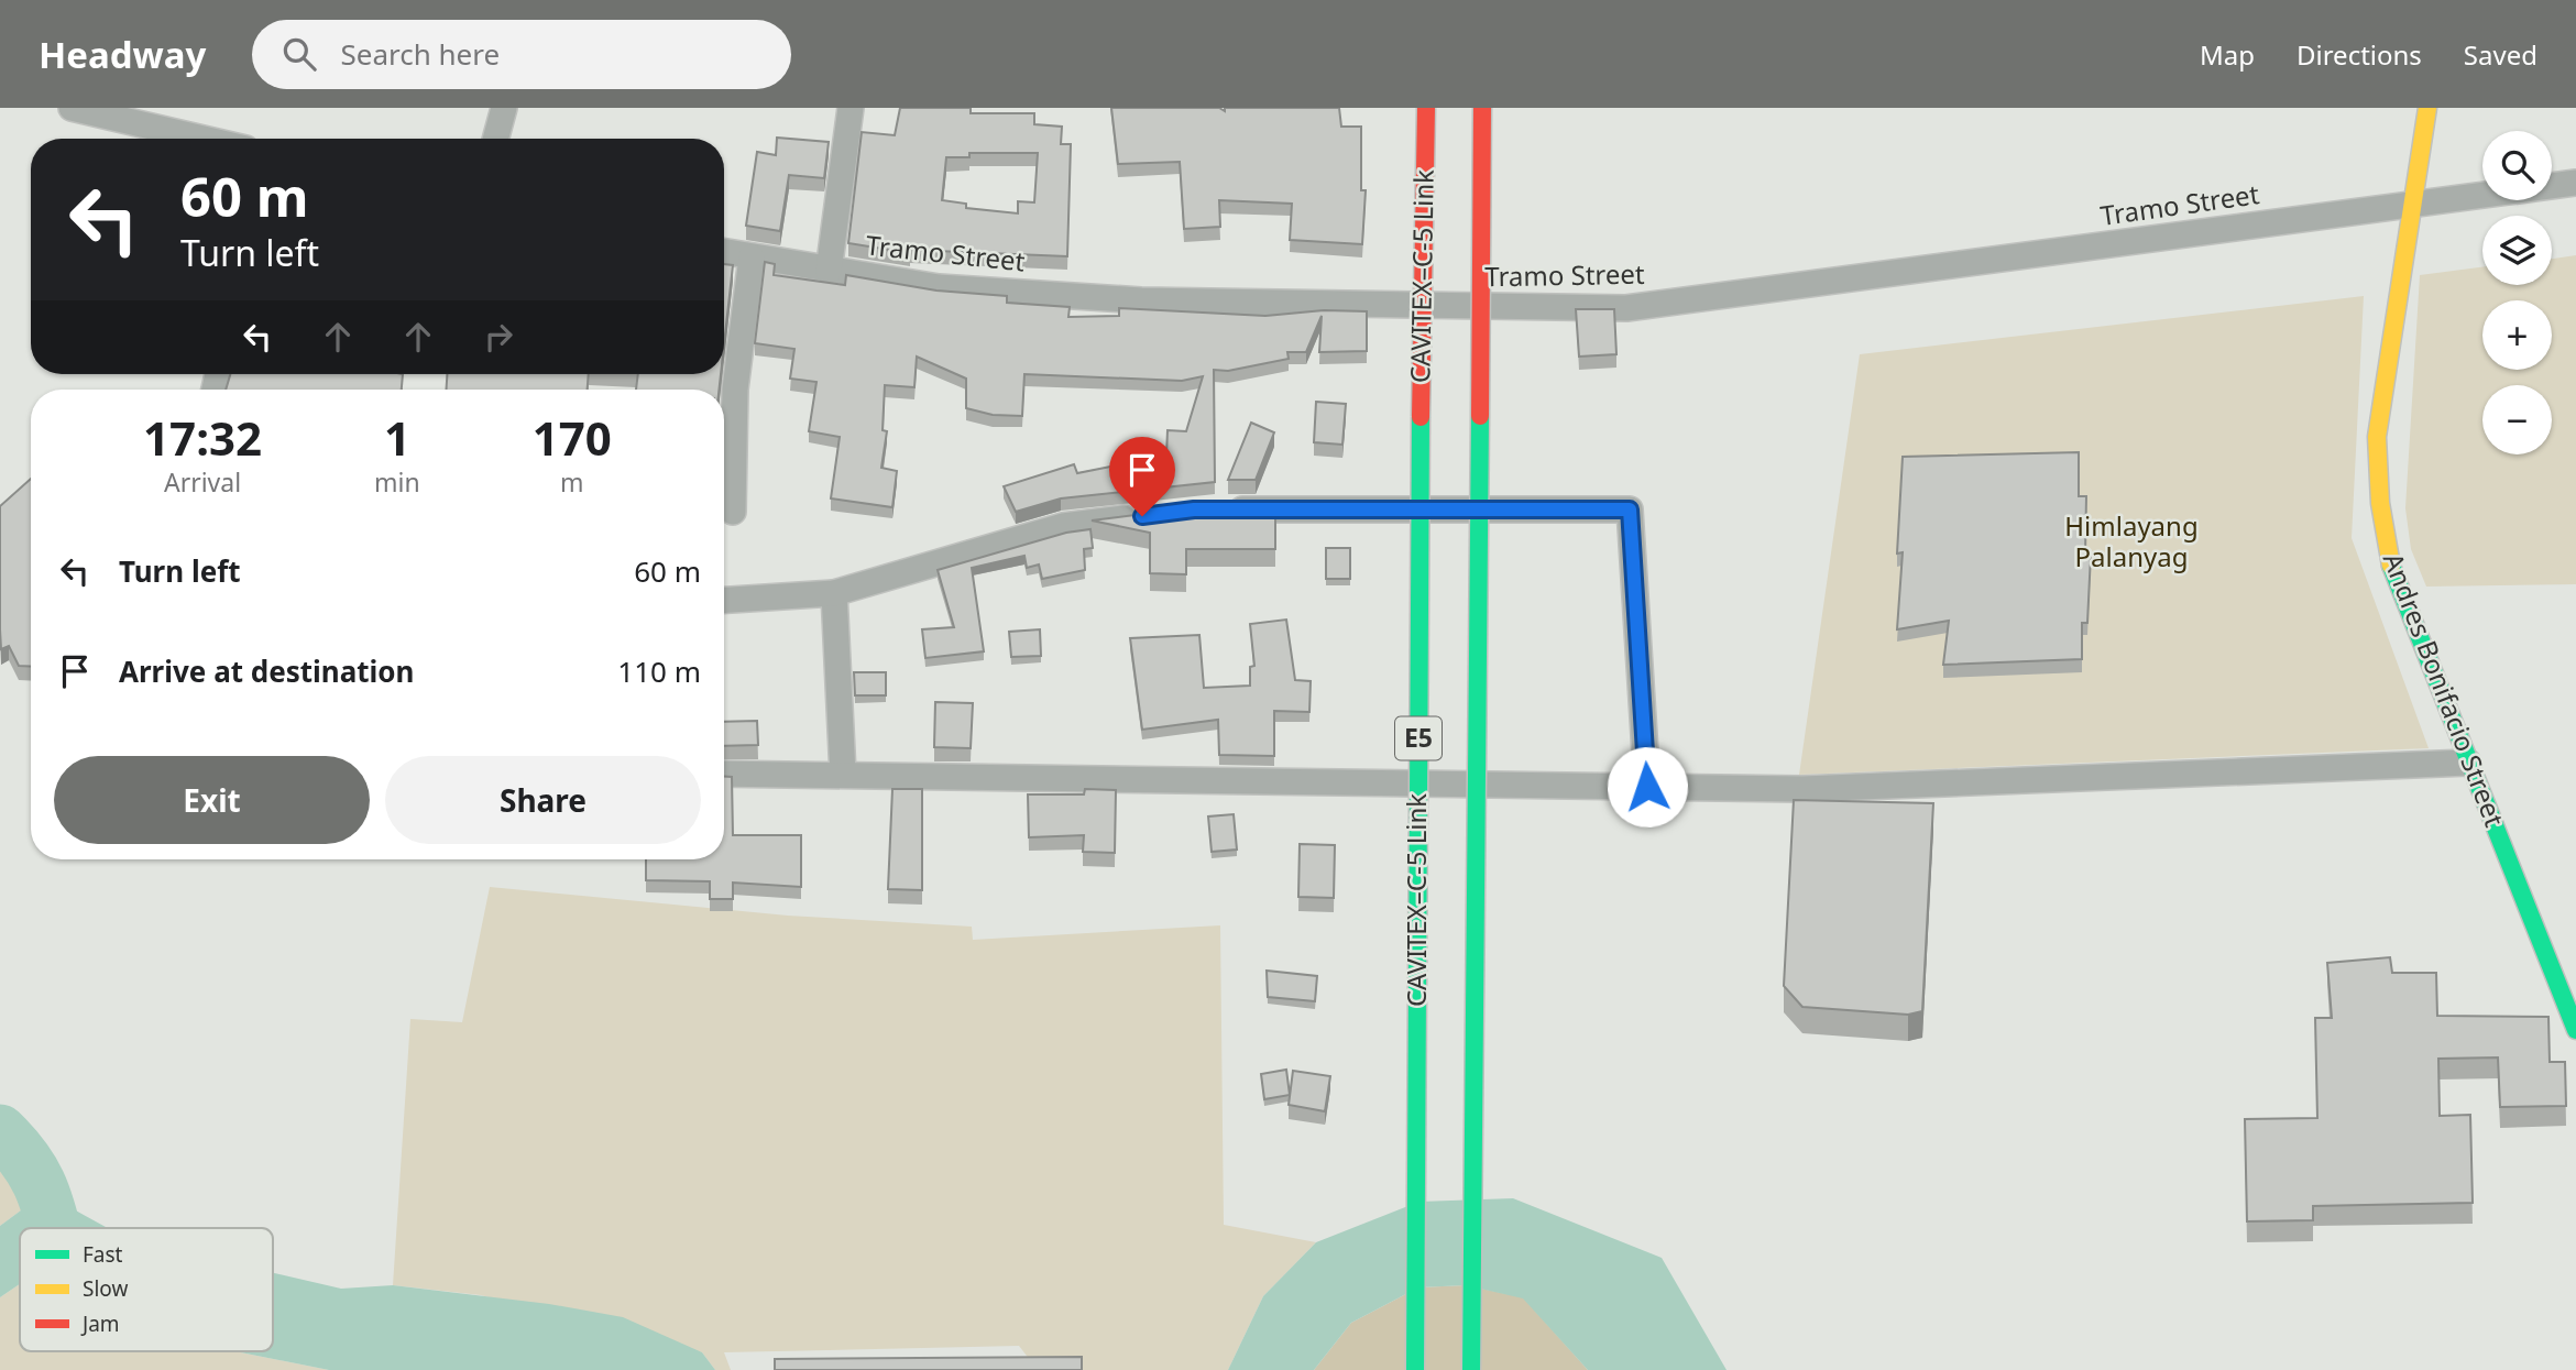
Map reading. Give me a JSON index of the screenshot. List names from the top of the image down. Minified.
{"streets":{"main road":["CAVITEX–C-5 Link","Andres Bonifacio Street","E5"],"street":["Tramo Street"]},"crossings":[["Tramo Street","Andres Bonifacio Street"]],"parks":["Himlayang Palanyag"],"legend":["Fast","Slow","Jam"],"page":{"header":"Headway","search":"Search here","nav":["Map","Directions","Saved"],"map_buttons":["+","−"],"turn":["60 m","Turn left"],"eta":["17:32","Arrival","1","min","170","m"],"list":[{"name":"Turn left","value":"60 m"},{"name":"Arrive at destination","value":"110 m"}],"buttons":["Exit","Share"]}}
